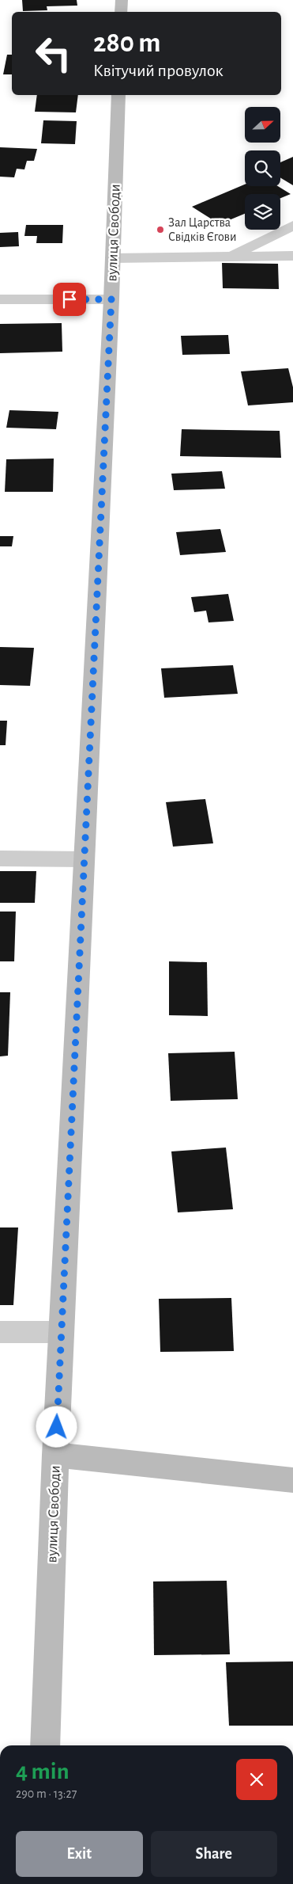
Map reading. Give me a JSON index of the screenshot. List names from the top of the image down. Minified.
{"streets":{"street":["вулиця Свободи"]},"places":["Зал Царства Свідків Єгови"],"north":"right","page":{"turn":["280 m","Квітучий провулок"],"heading":["4 min","290 m · 13:27"],"buttons":["Exit","Share"]}}
